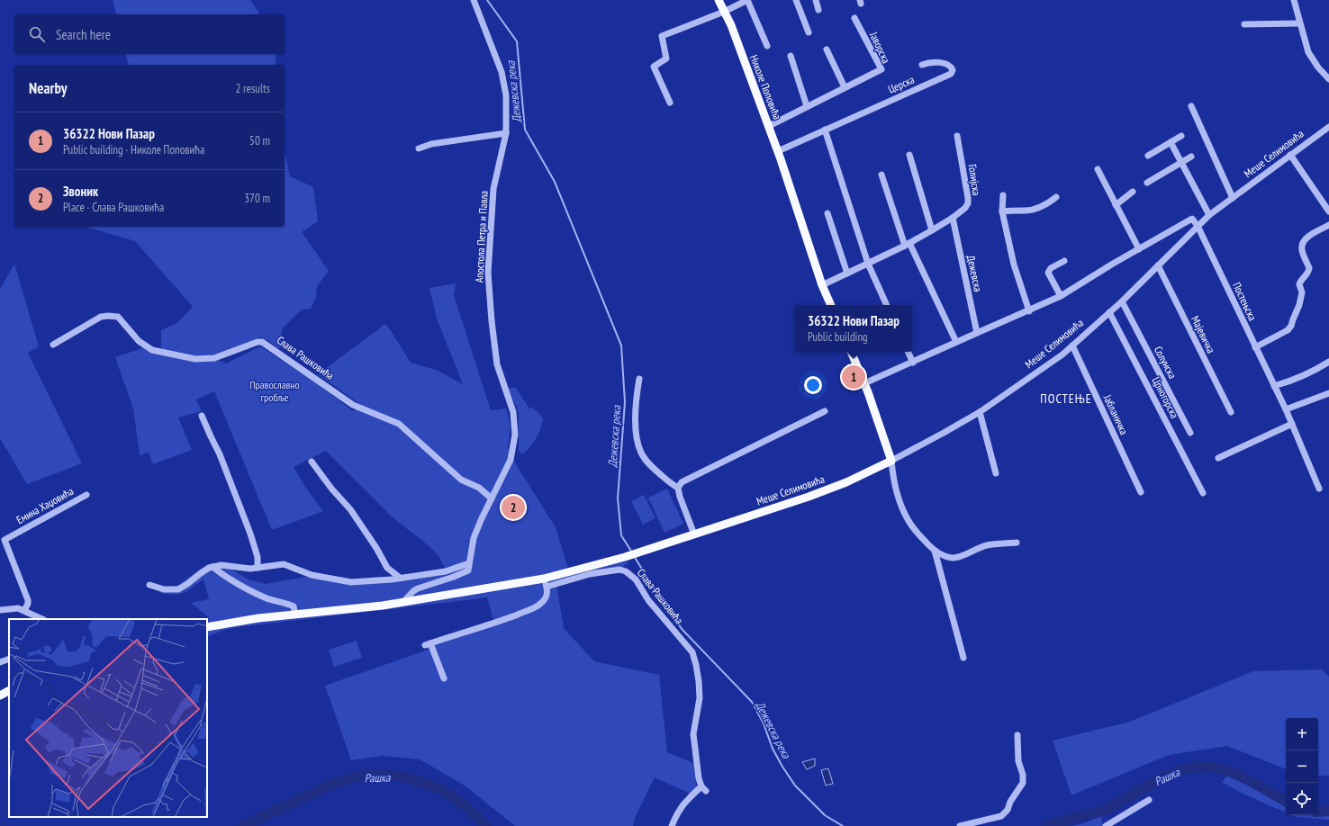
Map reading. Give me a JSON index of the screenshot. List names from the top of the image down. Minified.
{"streets":{"main road":["Николе Поповића","Меше Селимовића","Слава Рашковића"],"street":["Јаворска","Церска","Голијска","Апостола Петра и Павла","Дежевска","Постењска","Мајевичка","Солунска","Црногорска","Јабланичка","Емина Хаџовића"]},"crossings":[["Јаворска","Николе Поповића"],["Церска","Николе Поповића"],["Николе Поповића","Голијска"],["Меше Селимовића","Постењска"],["Меше Селимовића","Мајевичка"],["Меше Селимовића","Слава Рашковића"],["Меше Селимовића","Солунска"],["Меше Селимовића","Црногорска"],["Меше Селимовића","Јабланичка"],["Голијска","Дежевска"],["Апостола Петра и Павла","Слава Рашковића"]],"districts":["ПОСТЕЊЕ"],"water":["Дежевска река","Рашка"],"parks":["Православно гробље"],"page":{"search":"Search here","heading":["Nearby","2 results"],"list":[{"mark":"1","name":"36322 Нови Пазар","note":"Public building · Николе Поповића","value":"50 m"},{"mark":"2","name":"Звоник","note":"Place · Слава Рашковића","value":"370 m"}],"popup":["36322 Нови Пазар","Public building"],"pins":["1","2"],"map_buttons":["+","−"]}}
